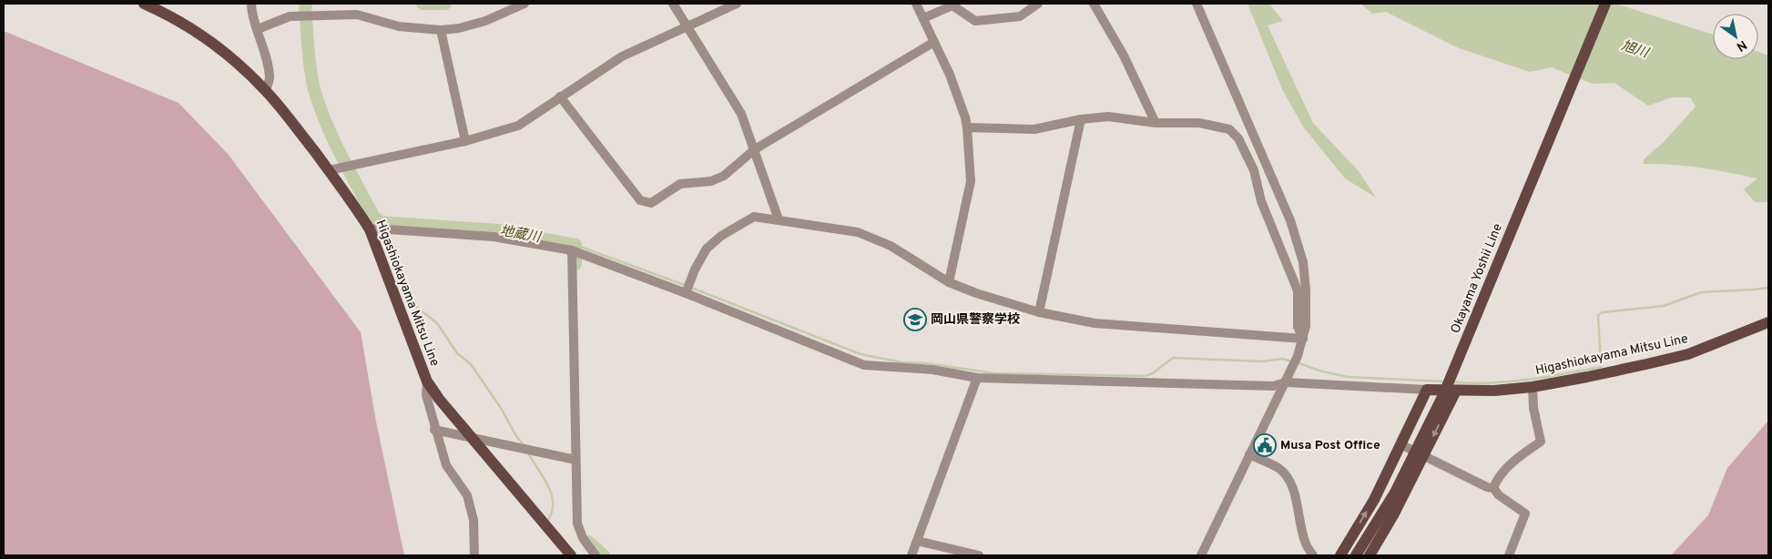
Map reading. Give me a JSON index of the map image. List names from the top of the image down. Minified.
{"streets":{"main road":["Okayama Yoshii Line","Higashiokayama Mitsu Line"]},"water":["旭川","地蔵川"],"places":{"school or university":["岡山県警察学校"],"public building":["Musa Post Office"]},"north":"bottom right"}
